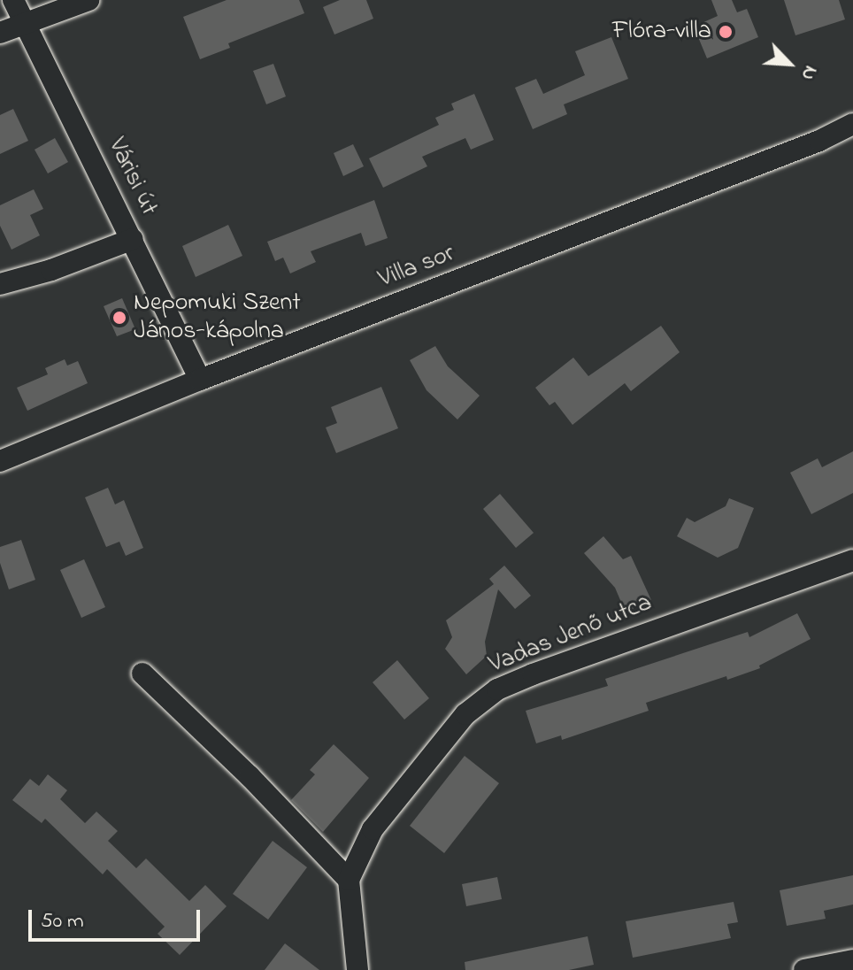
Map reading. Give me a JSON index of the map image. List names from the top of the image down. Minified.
{"streets":{"street":["Várisi út","Villa sor","Vadas Jenő utca"]},"crossings":[["Várisi út","Villa sor"]],"places":["Flóra-villa","Nepomuki Szent János-kápolna"],"scale_bar":"50 m","north":"bottom right"}
